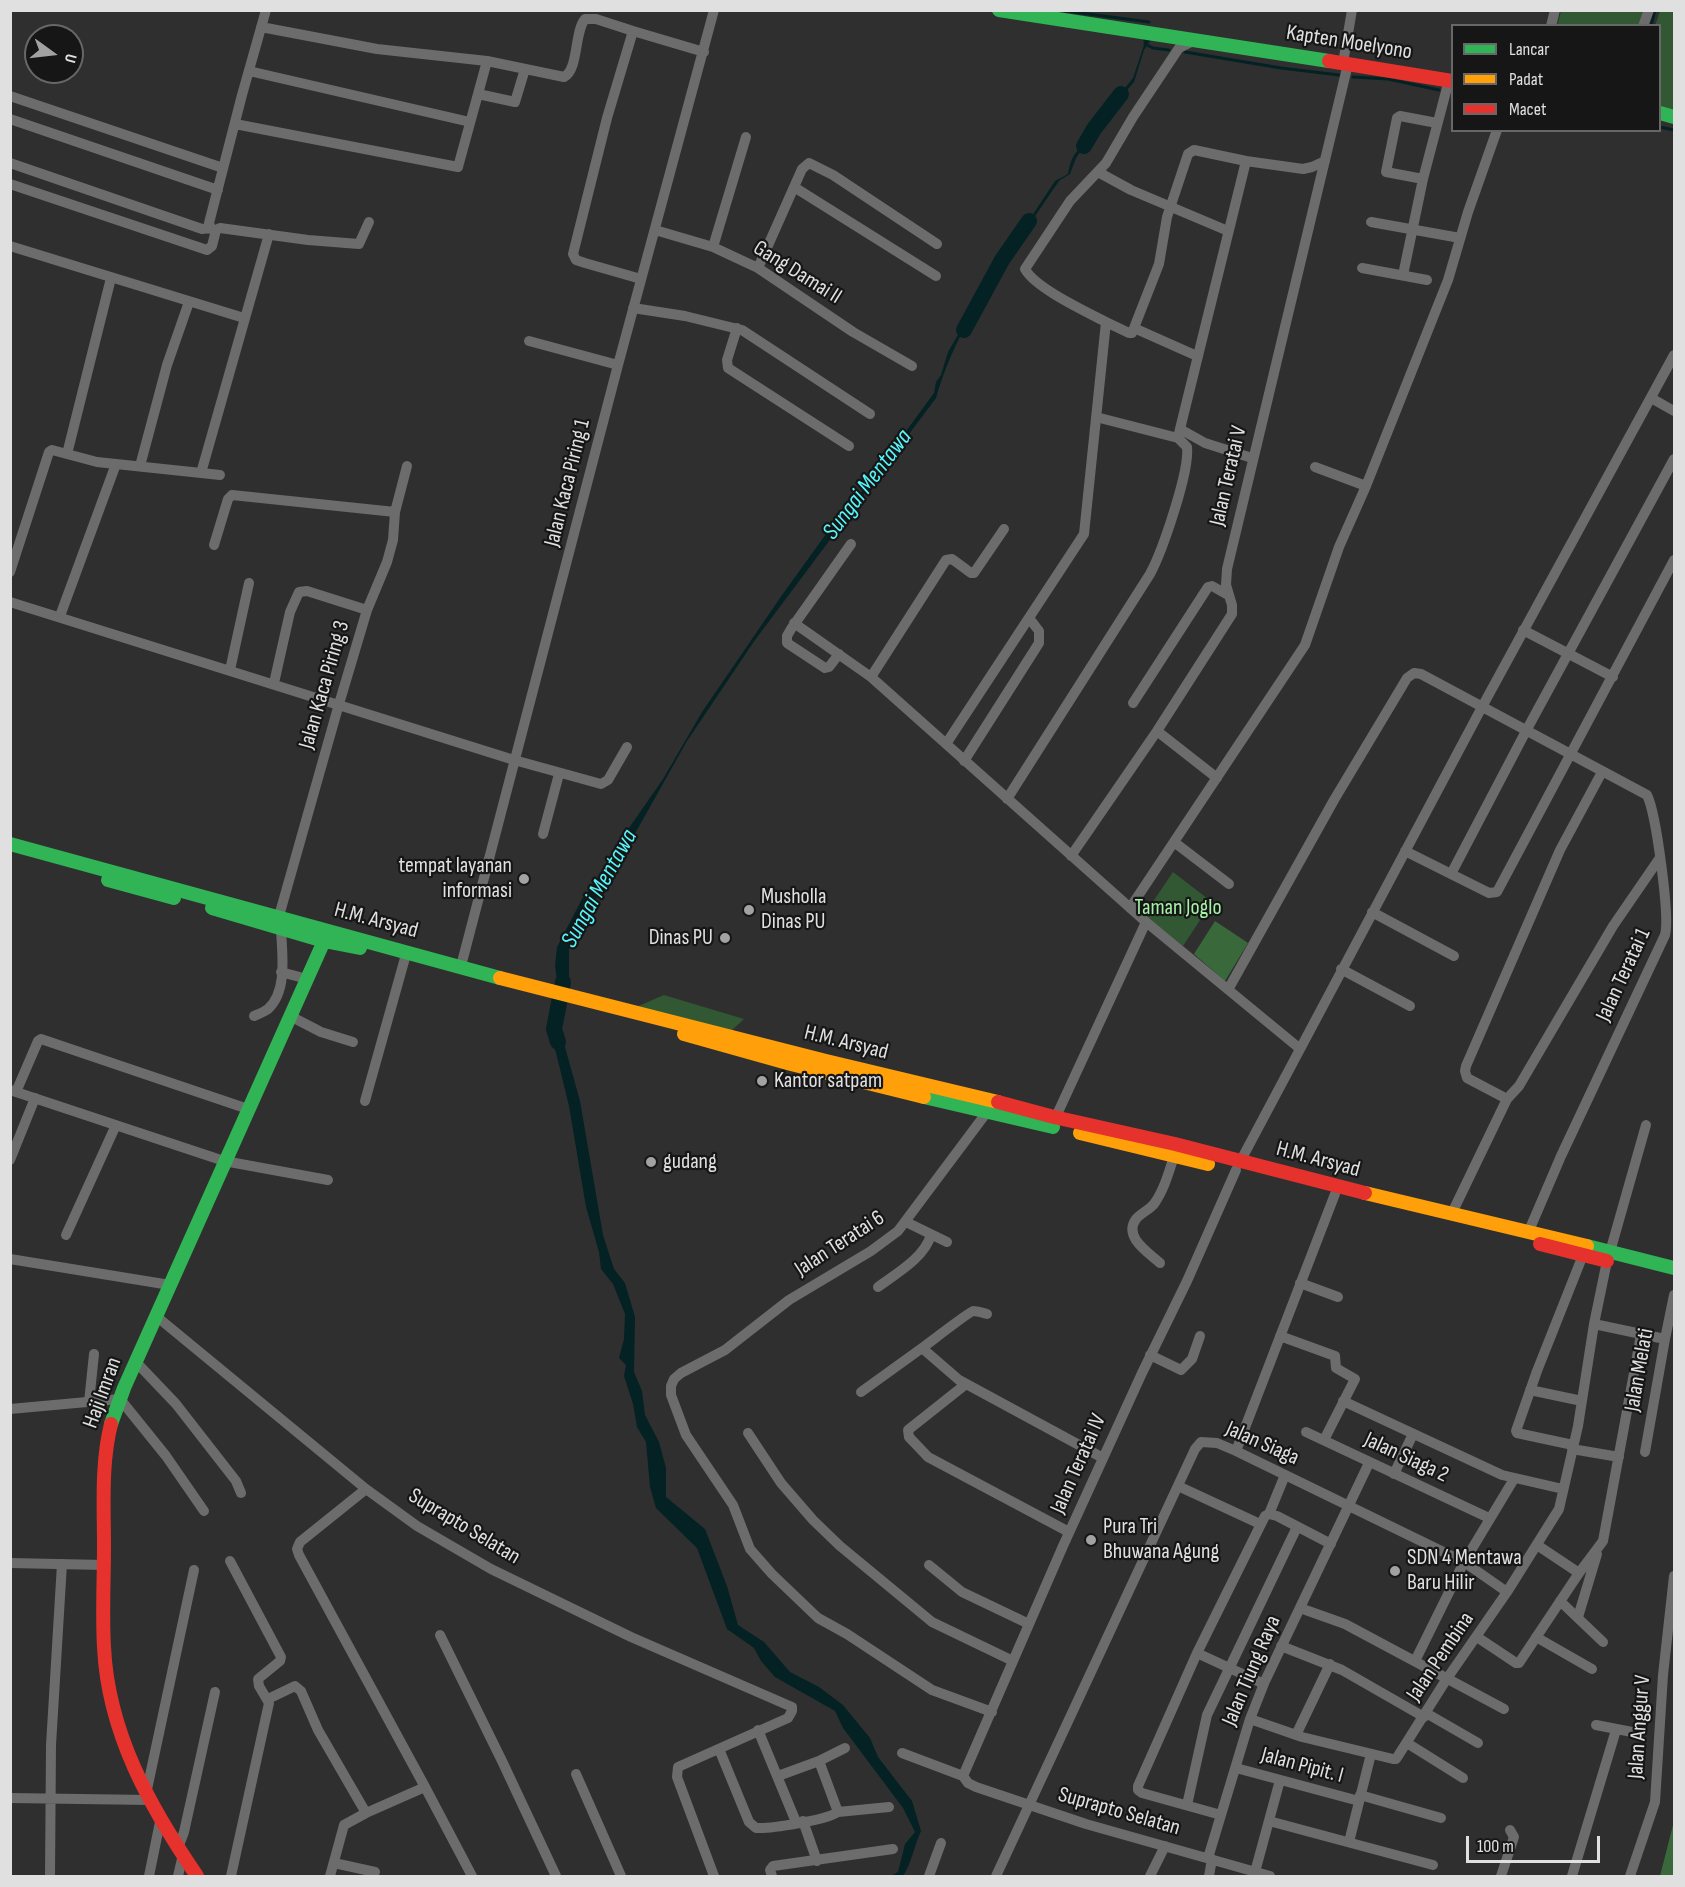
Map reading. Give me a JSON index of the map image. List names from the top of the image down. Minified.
{"streets":{"street":["Kapten Moelyono","Gang Damai II","Jalan Teratai V","Jalan Kaca Piring 1","Jalan Kaca Piring 3","H.M. Arsyad","Jalan Teratai 1","Jalan Teratai 6","Jalan Melati","Haji Imran","Jalan Siaga","Jalan Siaga 2","Jalan Teratai IV","Suprapto Selatan","Jalan Pembina","Jalan Tiung Raya","Jalan Anggur V","Jalan Pipit. I"]},"crossings":[["Kapten Moelyono","Jalan Teratai V"],["Gang Damai II","Jalan Kaca Piring 1"],["Jalan Kaca Piring 1","H.M. Arsyad"],["Jalan Kaca Piring 3","H.M. Arsyad"],["H.M. Arsyad","Jalan Teratai 1"],["H.M. Arsyad","Jalan Teratai 6"],["H.M. Arsyad","Haji Imran"],["H.M. Arsyad","Jalan Teratai IV"],["H.M. Arsyad","Jalan Pembina"],["Jalan Teratai 1","Jalan Teratai IV"],["Jalan Teratai 6","Jalan Teratai IV"],["Haji Imran","Suprapto Selatan"],["Jalan Siaga","Suprapto Selatan"],["Jalan Siaga","Jalan Pembina"],["Jalan Siaga","Jalan Tiung Raya"],["Jalan Siaga 2","Jalan Tiung Raya"],["Jalan Teratai IV","Suprapto Selatan"],["Suprapto Selatan","Jalan Tiung Raya"],["Jalan Pembina","Jalan Tiung Raya"],["Jalan Tiung Raya","Jalan Pipit. I"]],"water":["Sungai Mentawa"],"parks":["Taman Joglo"],"places":["tempat layanan informasi","Musholla Dinas PU","Dinas PU","Kantor satpam","gudang","Pura Tri Bhuwana Agung","SDN 4 Mentawa Baru Hilir"],"legend":["Lancar","Padat","Macet"],"scale_bar":"100 m","north":"right"}
